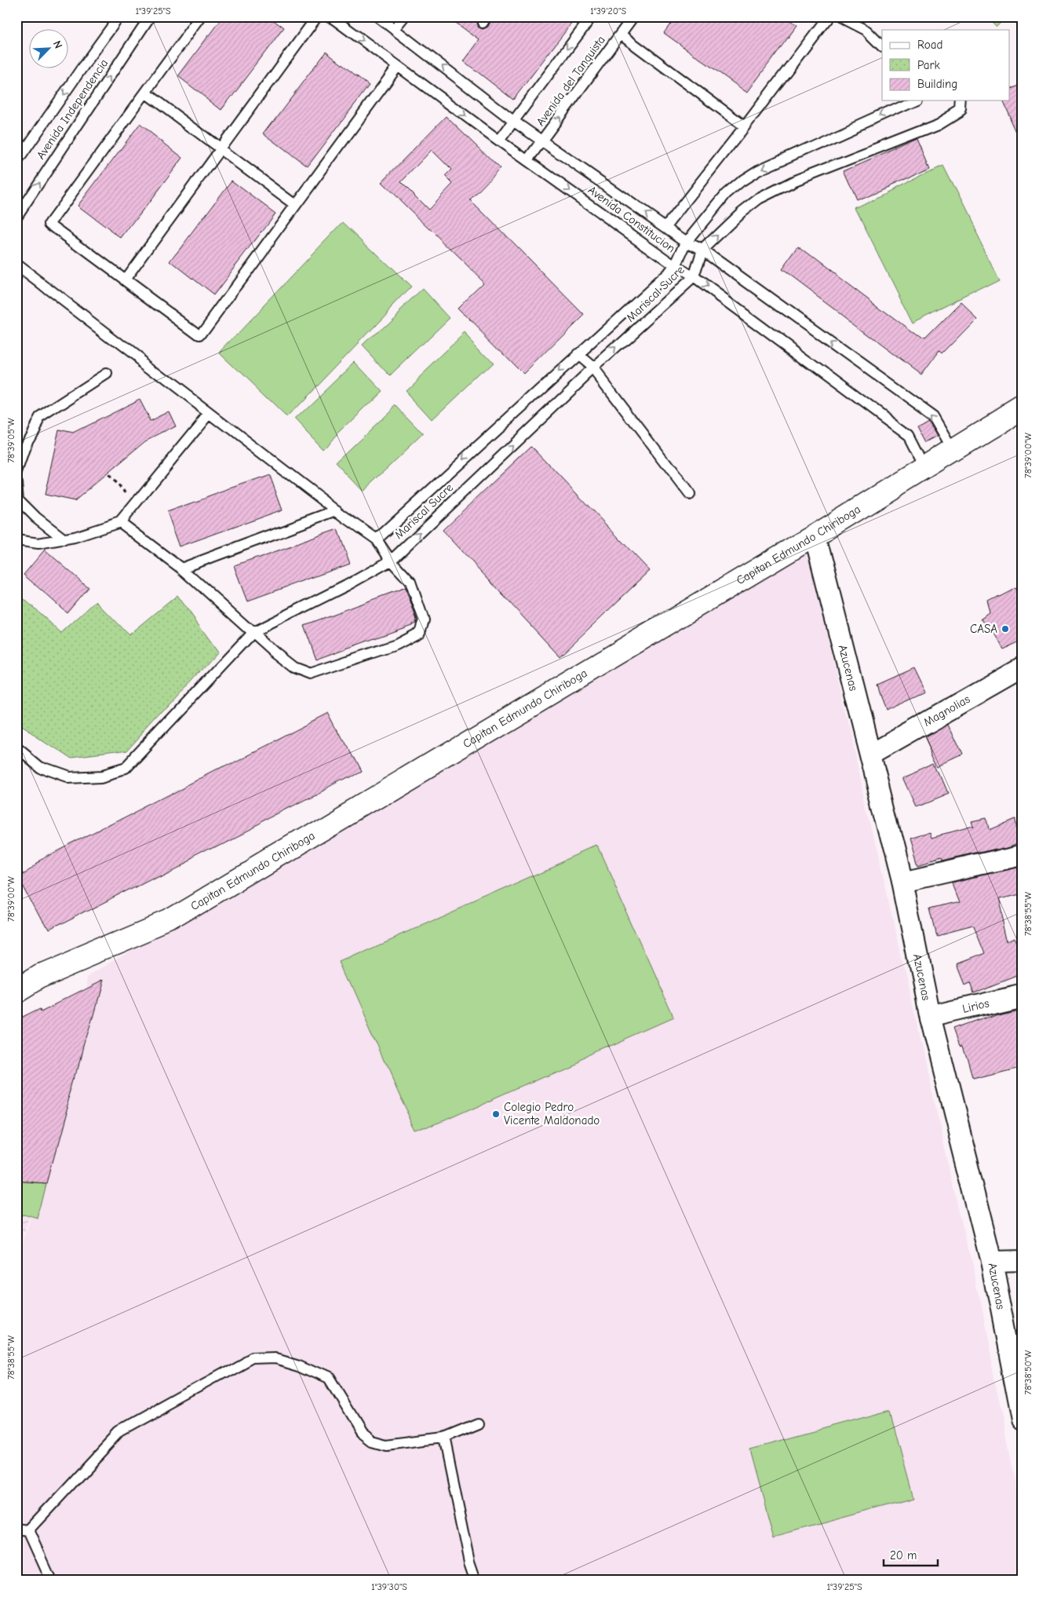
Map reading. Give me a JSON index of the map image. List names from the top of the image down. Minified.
{"streets":{"street":["Capitan Edmundo Chiriboga","Azucenas","Magnolias","Lirios"],"lane":["Avenida del Tanquista","Avenida Independencia","Avenida Constitucion","Mariscal Sucre"]},"crossings":[["Avenida del Tanquista","Avenida Constitucion"],["Avenida Constitucion","Mariscal Sucre"],["Avenida Constitucion","Capitan Edmundo Chiriboga"],["Capitan Edmundo Chiriboga","Azucenas"],["Azucenas","Magnolias"],["Azucenas","Lirios"]],"places":["CASA","Colegio Pedro Vicente Maldonado"],"legend":["Road","Park","Building"],"scale_bar":"20 m","north":"top right","coordinates":["1°39'25\"S","1°39'20\"S","78°39'05\"W","78°39'00\"W","78°38'55\"W","78°38'50\"W","1°39'30\"S"]}
